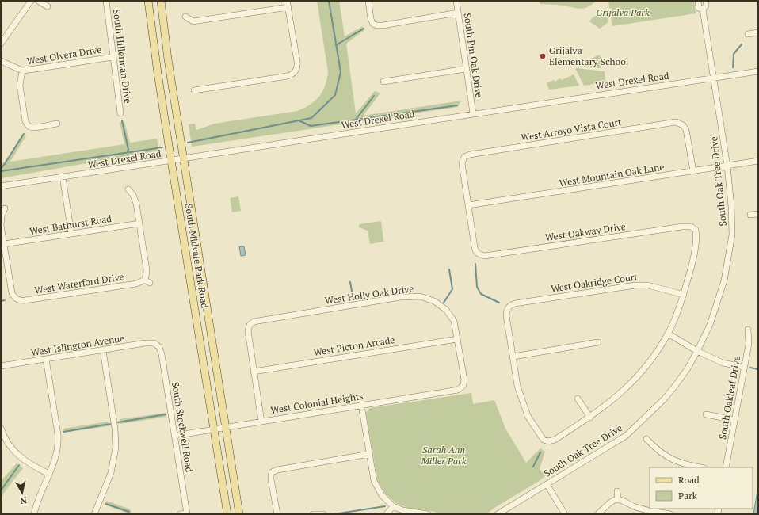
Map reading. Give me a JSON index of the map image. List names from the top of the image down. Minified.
{"streets":{"main road":["South Midvale Park Road"],"street":["West Olvera Drive","South Pin Oak Drive","South Hillerman Drive","West Drexel Road","West Arroyo Vista Court","West Mountain Oak Lane","South Oak Tree Drive","West Bathurst Road","West Oakway Drive","West Oakridge Court","West Waterford Drive","West Holly Oak Drive","West Islington Avenue","West Picton Arcade","South Oakleaf Drive","West Colonial Heights","South Stockwell Road"]},"crossings":[["West Olvera Drive","South Hillerman Drive"],["South Pin Oak Drive","West Drexel Road"],["West Drexel Road","South Oak Tree Drive"],["West Drexel Road","South Midvale Park Road"],["West Arroyo Vista Court","West Mountain Oak Lane"],["West Arroyo Vista Court","West Oakway Drive"],["West Mountain Oak Lane","South Oak Tree Drive"],["West Mountain Oak Lane","West Oakway Drive"],["West Bathurst Road","West Waterford Drive"],["West Oakway Drive","West Oakridge Court"],["South Midvale Park Road","West Colonial Heights"],["West Holly Oak Drive","West Picton Arcade"],["West Holly Oak Drive","West Colonial Heights"],["West Islington Avenue","South Stockwell Road"],["West Colonial Heights","South Stockwell Road"]],"parks":["Grijalva Park","Sarah Ann Miller Park"],"places":["Grijalva Elementary School"],"legend":["Road","Park"],"north":"bottom"}
